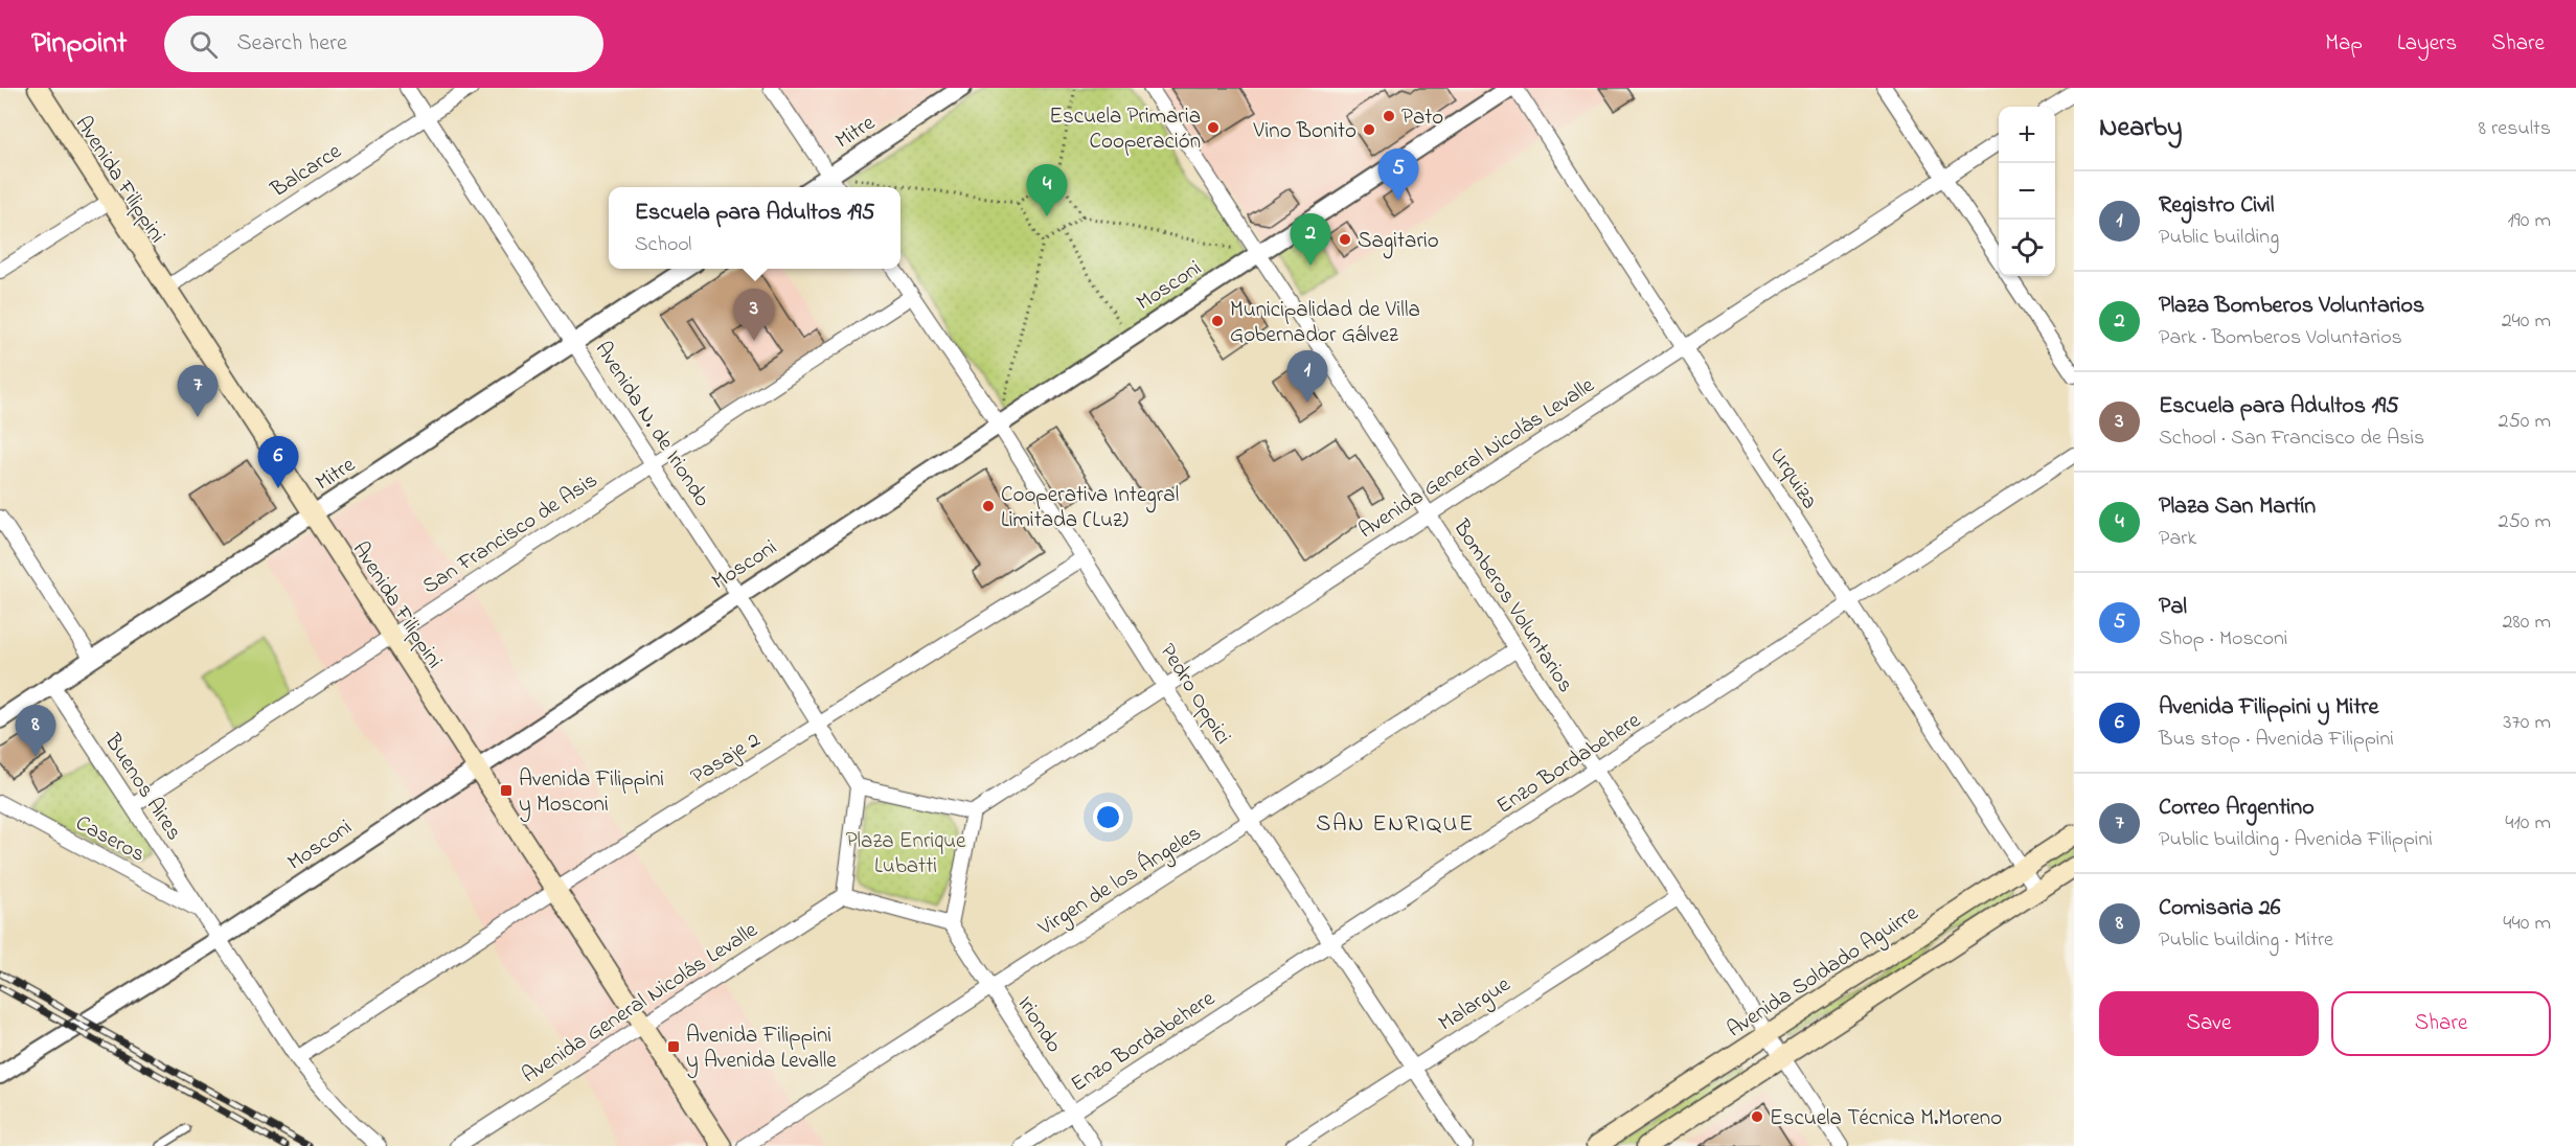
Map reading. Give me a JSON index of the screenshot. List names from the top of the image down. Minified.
{"streets":{"main road":["Avenida Filippini","Avenida Soldado Aguirre"],"street":["Mitre","Balcarce","Mosconi","Avenida N. de Iriondo","Avenida General Nicolás Levalle","Urquiza","San Francisco de Asis","Bomberos Voluntarios","Pedro Oppici","Pasaje 2","Enzo Bordabehere","Buenos Aires","Caseros","Virgen de los Ángeles","Malargue","Iriondo"]},"crossings":[["Mitre","Avenida Filippini"],["Mitre","Avenida N. de Iriondo"],["Mitre","Buenos Aires"],["Balcarce","Avenida Filippini"],["Balcarce","Avenida N. de Iriondo"],["Avenida Filippini","Mosconi"],["Avenida Filippini","Avenida General Nicolás Levalle"],["Avenida Filippini","San Francisco de Asis"],["Avenida Filippini","Pasaje 2"],["Mosconi","Avenida N. de Iriondo"],["Mosconi","Bomberos Voluntarios"],["Mosconi","Pedro Oppici"],["Mosconi","Buenos Aires"],["Avenida N. de Iriondo","San Francisco de Asis"],["Avenida N. de Iriondo","Pasaje 2"],["Avenida General Nicolás Levalle","Urquiza"],["Avenida General Nicolás Levalle","Bomberos Voluntarios"],["Avenida General Nicolás Levalle","Pedro Oppici"],["Urquiza","Enzo Bordabehere"],["Urquiza","Avenida Soldado Aguirre"],["San Francisco de Asis","Pedro Oppici"],["San Francisco de Asis","Buenos Aires"],["Bomberos Voluntarios","Enzo Bordabehere"],["Bomberos Voluntarios","Virgen de los Ángeles"],["Bomberos Voluntarios","Avenida Soldado Aguirre"],["Bomberos Voluntarios","Malargue"],["Pedro Oppici","Pasaje 2"],["Pedro Oppici","Enzo Bordabehere"],["Pedro Oppici","Virgen de los Ángeles"],["Pedro Oppici","Malargue"],["Enzo Bordabehere","Iriondo"],["Buenos Aires","Caseros"],["Virgen de los Ángeles","Iriondo"]],"districts":["SAN ENRIQUE"],"parks":["Plaza Enrique Lubatti"],"places":{"other":["Pato","Escuela Primaria Cooperación","Vino Bonito","Sagitario","Municipalidad de Villa Gobernador Gálvez","Cooperativa Integral Limitada (Luz)","Escuela Técnica M.Moreno"],"transit":["Avenida Filippini y Mosconi","Avenida Filippini y Avenida Levalle"]},"page":{"header":"Pinpoint","search":"Search here","nav":["Map","Layers","Share"],"heading":["Nearby","8 results"],"map_buttons":["+","−"],"pins":["5","4","2","3","1","7","6","8"],"list":[{"mark":"1","name":"Registro Civil","note":"Public building","value":"190 m"},{"mark":"2","name":"Plaza Bomberos Voluntarios","note":"Park · Bomberos Voluntarios","value":"240 m"},{"mark":"3","name":"Escuela para Adultos 195","note":"School · San Francisco de Asis","value":"250 m"},{"mark":"4","name":"Plaza San Martín","note":"Park","value":"250 m"},{"mark":"5","name":"Pal","note":"Shop · Mosconi","value":"280 m"},{"mark":"6","name":"Avenida Filippini y Mitre","note":"Bus stop · Avenida Filippini","value":"370 m"},{"mark":"7","name":"Correo Argentino","note":"Public building · Avenida Filippini","value":"410 m"},{"mark":"8","name":"Comisaria 26","note":"Public building · Mitre","value":"440 m"}],"popup":["Escuela para Adultos 195","School"],"buttons":["Save","Share"]}}
